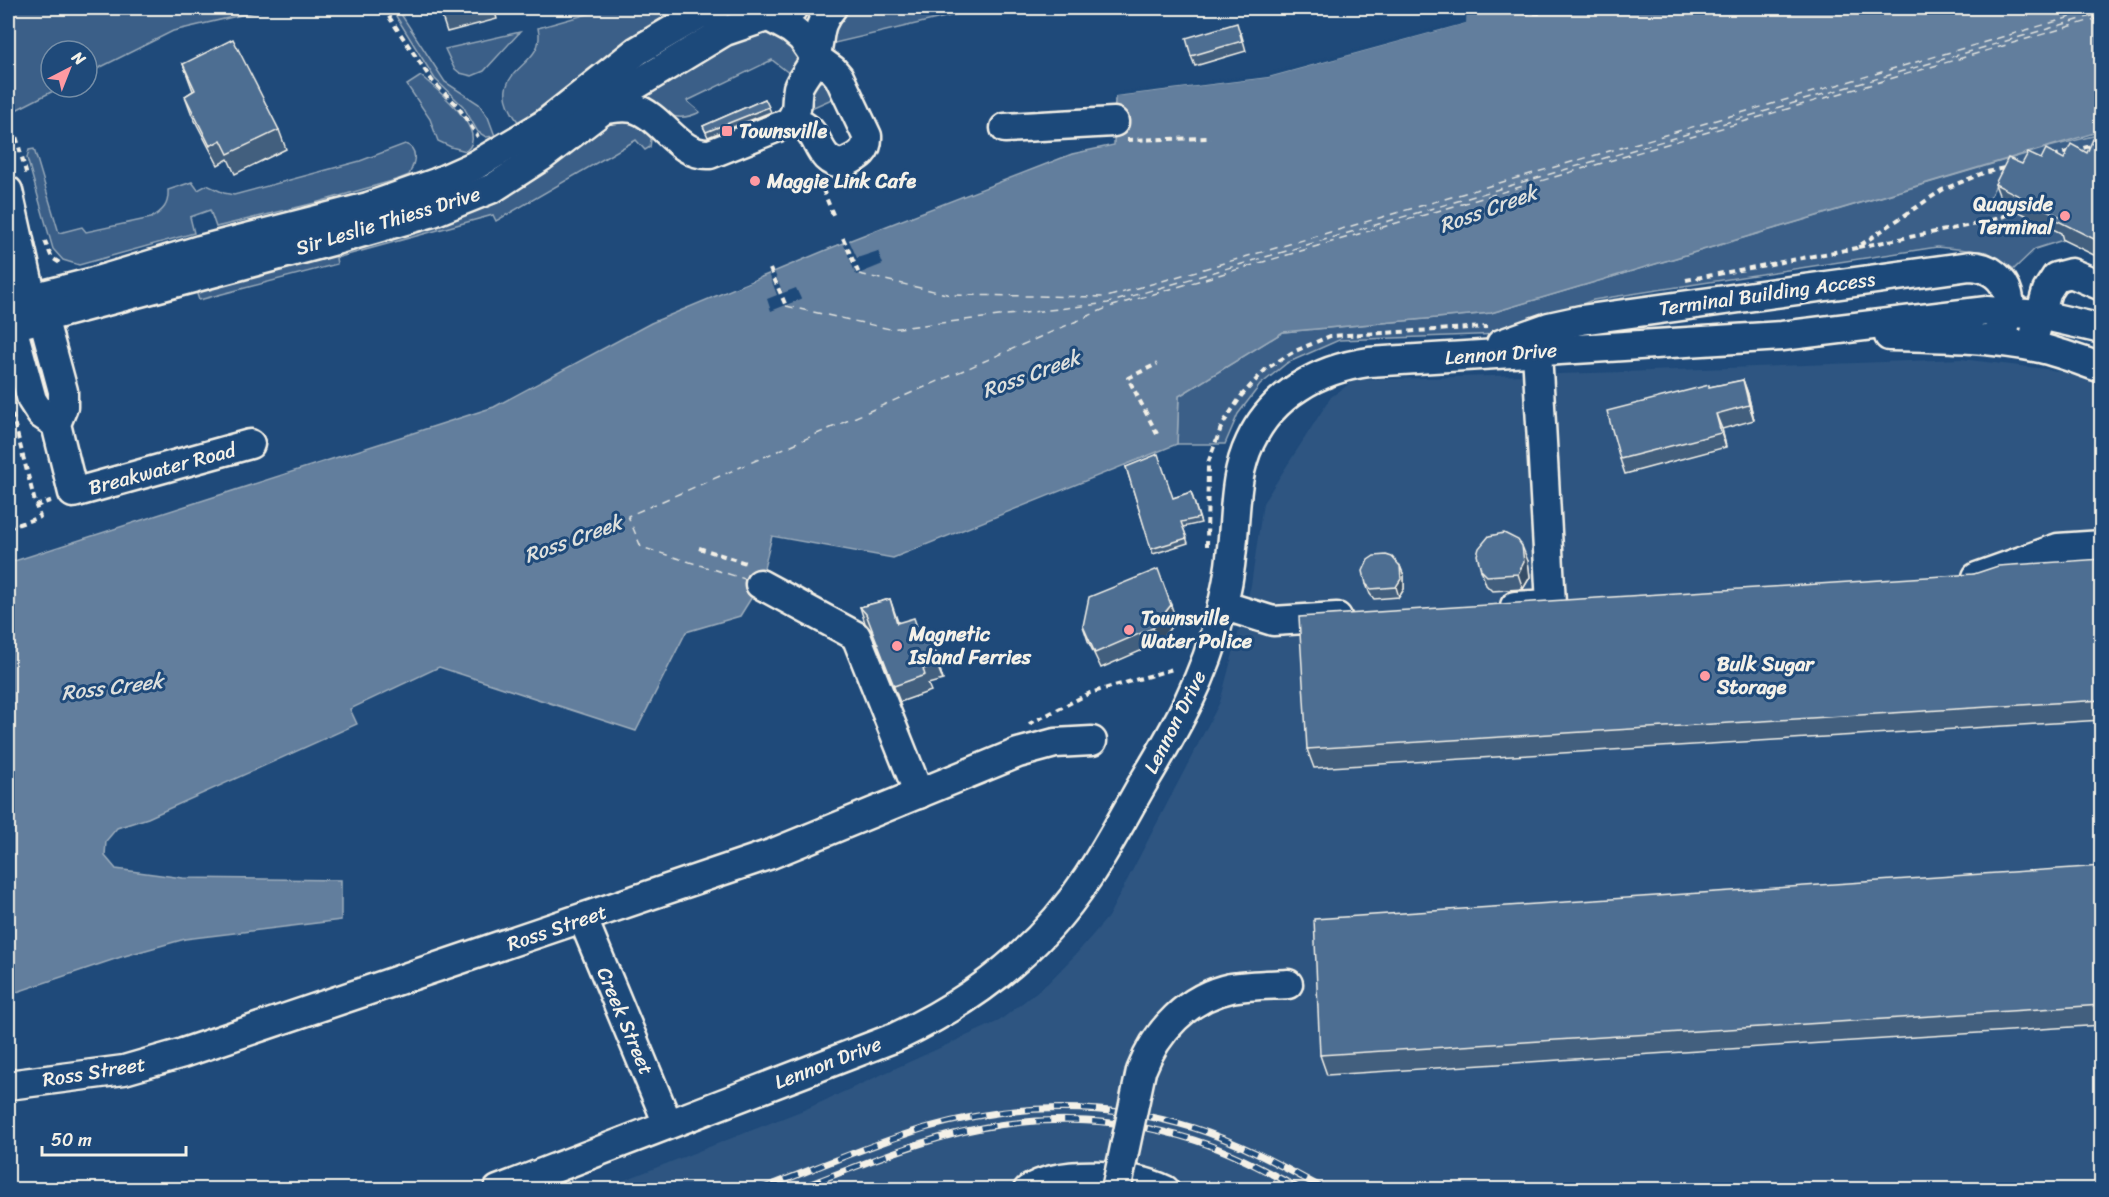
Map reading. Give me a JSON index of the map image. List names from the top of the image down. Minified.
{"streets":{"street":["Sir Leslie Thiess Drive","Terminal Building Access","Lennon Drive","Breakwater Road","Ross Street","Creek Street"]},"crossings":[["Terminal Building Access","Lennon Drive"],["Lennon Drive","Creek Street"],["Ross Street","Creek Street"]],"water":["Ross Creek"],"places":{"transit":["Townsville"],"other":["Maggie Link Cafe","Quayside Terminal","Townsville Water Police","Magnetic Island Ferries","Bulk Sugar Storage"]},"scale_bar":"50 m","north":"top right"}
